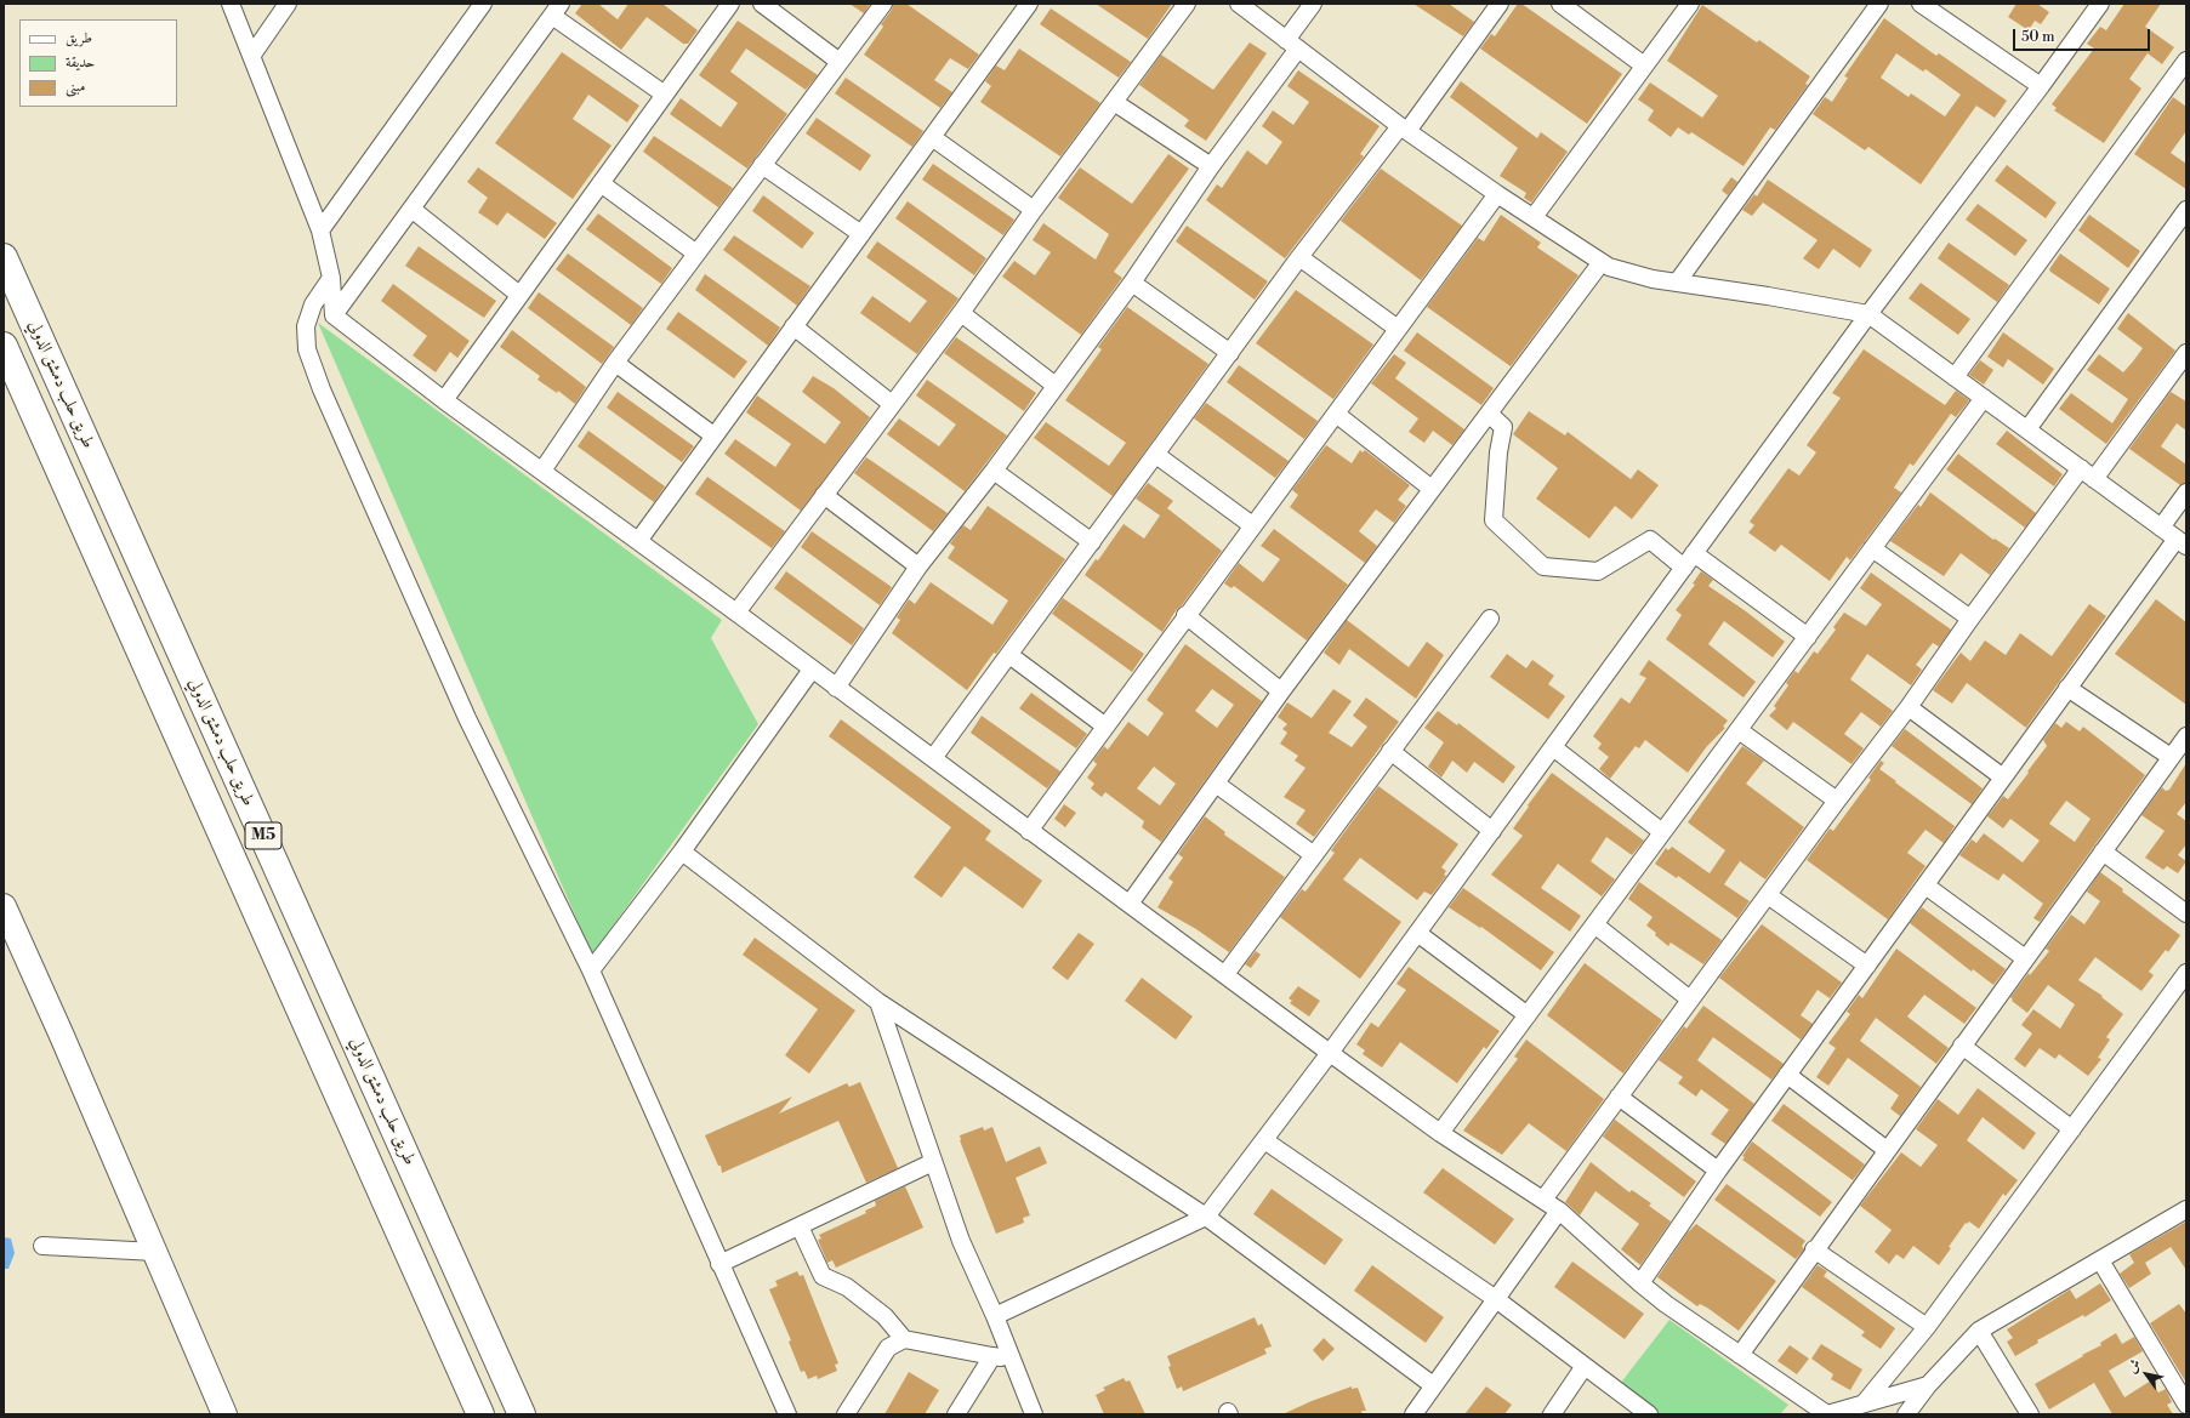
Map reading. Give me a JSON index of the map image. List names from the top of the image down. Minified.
{"streets":{"highway":["طريق حلب دمشق الدولي","M5"]},"legend":["طريق","حديقة","مبنى"],"scale_bar":"50 m","north":"top left"}
